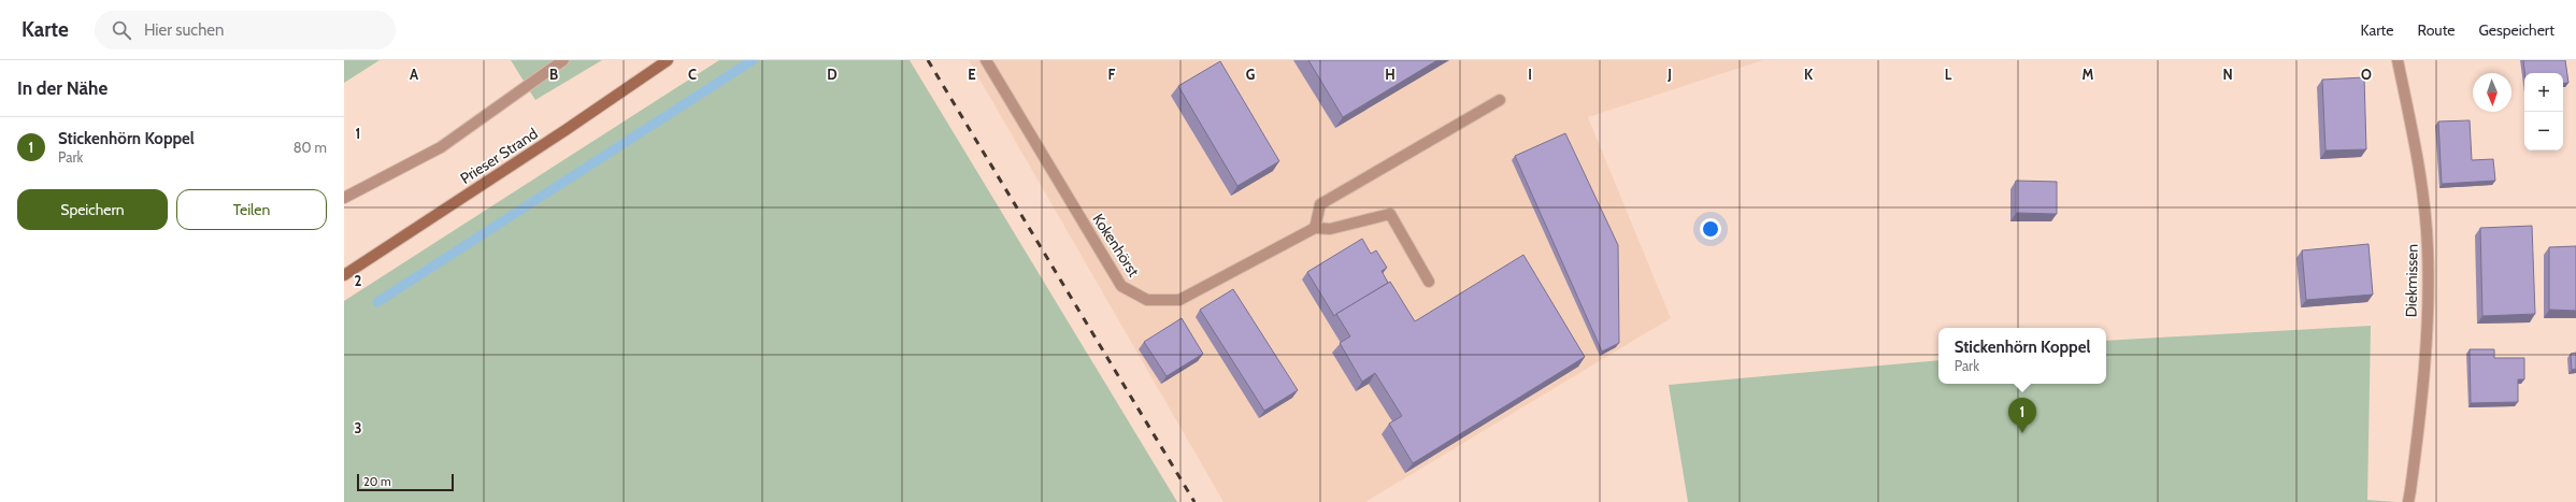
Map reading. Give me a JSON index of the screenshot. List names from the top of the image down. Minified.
{"streets":{"street":["Prieser Strand","Kokenhörst","Diekmissen"]},"scale_bar":"20 m","north":"bottom","page":{"header":"Karte","search":"Hier suchen","nav":["Karte","Route","Gespeichert"],"heading":"In der Nähe","map_buttons":["+","−"],"list":[{"mark":"1","name":"Stickenhörn Koppel","note":"Park","value":"80 m"}],"buttons":["Speichern","Teilen"],"popup":["Stickenhörn Koppel","Park"],"pins":"1","scale":"20 m"},"grid":{"columns":["A","B","C","D","E","F","G","H","I","J","K","L","M","N","O"],"rows":["1","2","3"]}}
